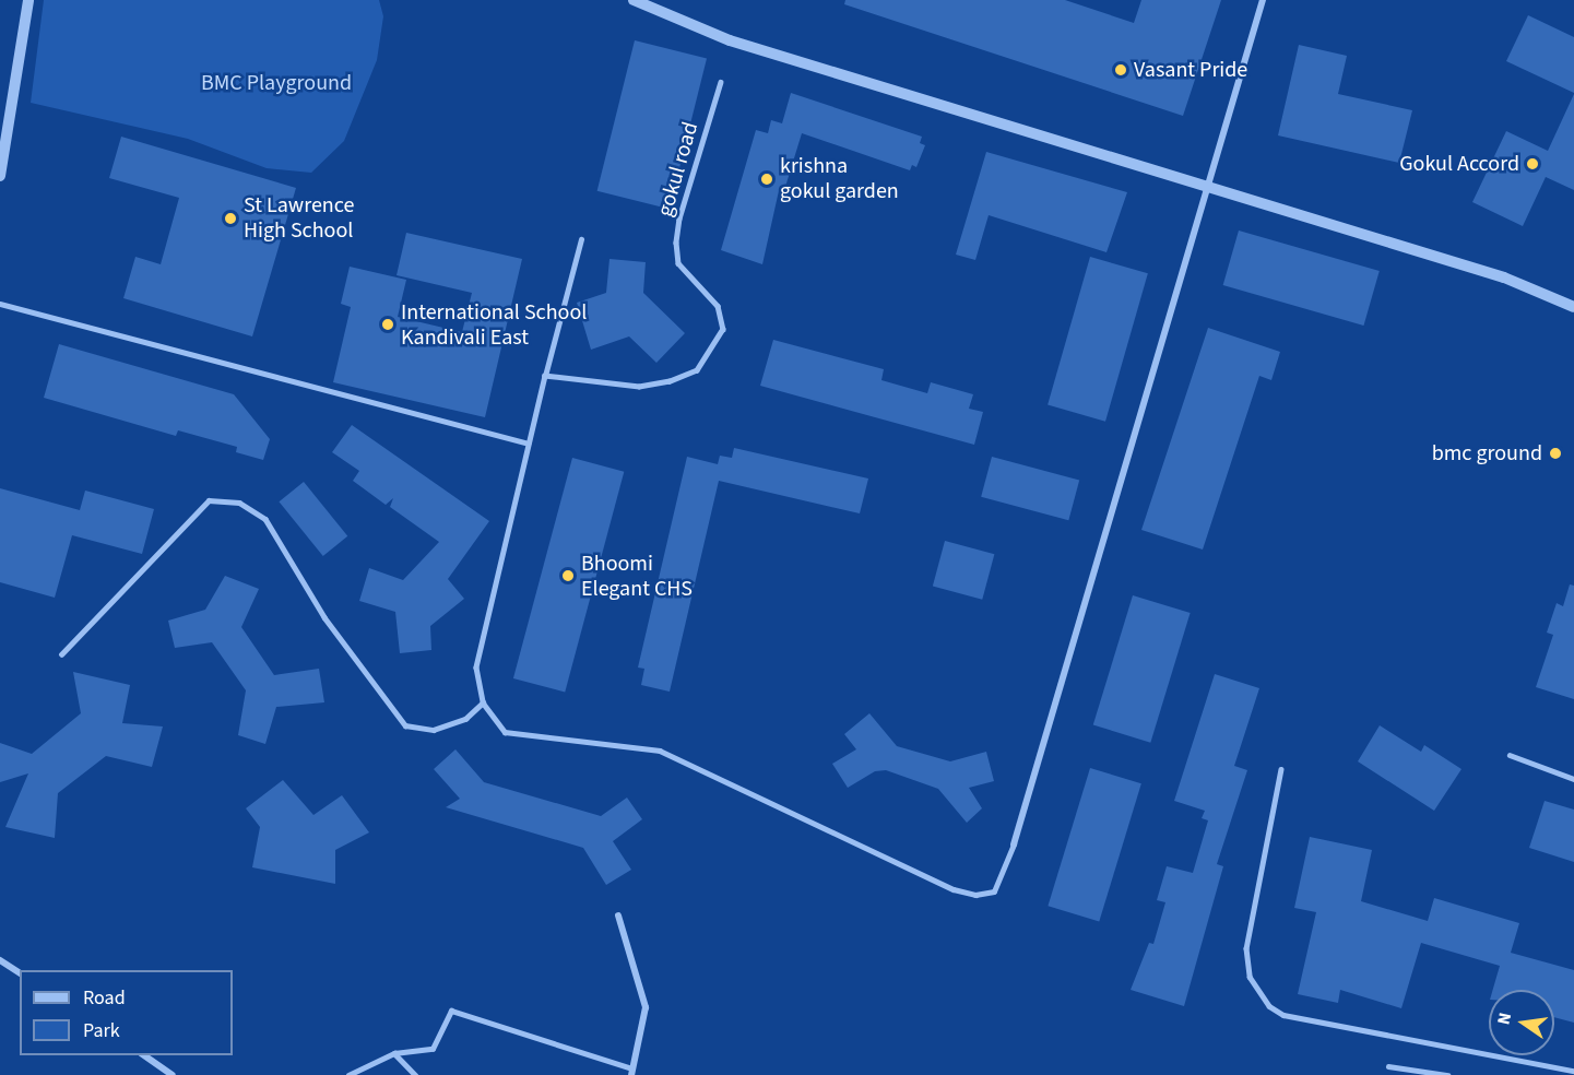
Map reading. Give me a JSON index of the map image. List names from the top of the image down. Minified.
{"streets":{"lane":["gokul road"]},"parks":["BMC Playground"],"places":["Vasant Pride","Gokul Accord","krishna gokul garden","St Lawrence High School","International School Kandivali East","bmc ground","Bhoomi Elegant CHS"],"legend":["Road","Park"],"north":"left"}
